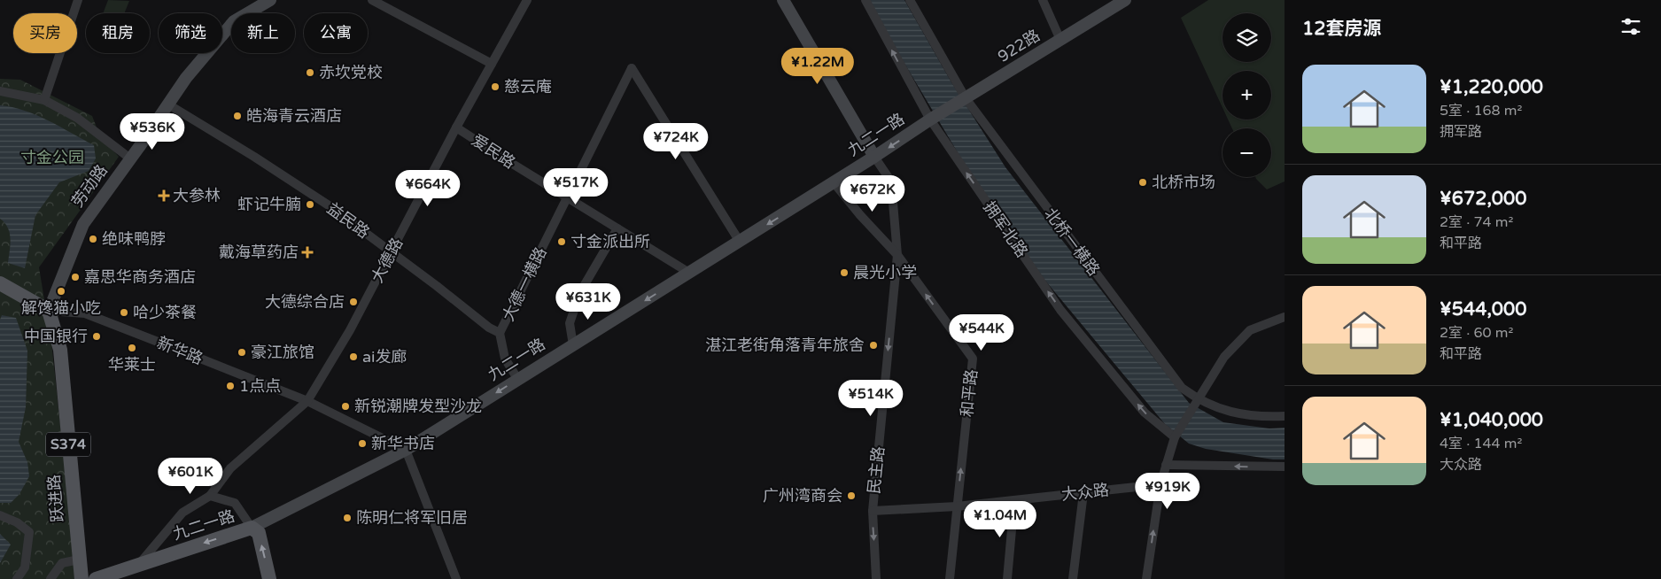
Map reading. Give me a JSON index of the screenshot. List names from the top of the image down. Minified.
{"streets":{"main road":["九二一路","S374","跃进路"],"street":["922路","爱民路","劳动路","益民路","拥军北路","北桥一横路","大德路","大德一横路","新华路","和平路","民主路","大众路"]},"crossings":[["922路","九二一路"],["922路","拥军北路"],["922路","北桥一横路"],["九二一路","爱民路"],["九二一路","拥军北路"],["九二一路","大德一横路"],["九二一路","新华路"],["九二一路","和平路"],["爱民路","大德路"],["爱民路","大德一横路"],["劳动路","益民路"],["劳动路","新华路"],["劳动路","跃进路"],["益民路","大德路"],["益民路","大德一横路"],["大德路","新华路"],["新华路","跃进路"],["和平路","民主路"],["和平路","大众路"],["民主路","大众路"]],"one_way":["九二一路","和平路","民主路"],"parks":["寸金公园"],"places":{"other":["赤坎党校","慈云庵","皓海青云酒店","北桥市场","虾记牛腩","绝味鸭脖","寸金派出所","晨光小学","嘉思华商务酒店","解馋猫小吃","大德综合店","哈少茶餐","中国银行","湛江老街角落青年旅舍","华莱士","豪江旅馆","ai发廊","1点点","新锐潮牌发型沙龙","新华书店","广州湾商会","陈明仁将军旧居"],"health":["大参林","戴海草药店"]},"page":{"heading":"12套房源","map_buttons":["+","−"],"chip":["买房","租房","筛选","新上","公寓"],"price":["¥1.22M","¥536K","¥724K","¥517K","¥664K","¥672K","¥631K","¥544K","¥514K","¥601K","¥919K","¥1.04M"],"list":[{"name":"¥1,220,000","note":"5室 · 168 m² · 拥军路"},{"name":"¥672,000","note":"2室 · 74 m² · 和平路"},{"name":"¥544,000","note":"2室 · 60 m² · 和平路"},{"name":"¥1,040,000","note":"4室 · 144 m² · 大众路"}]}}
